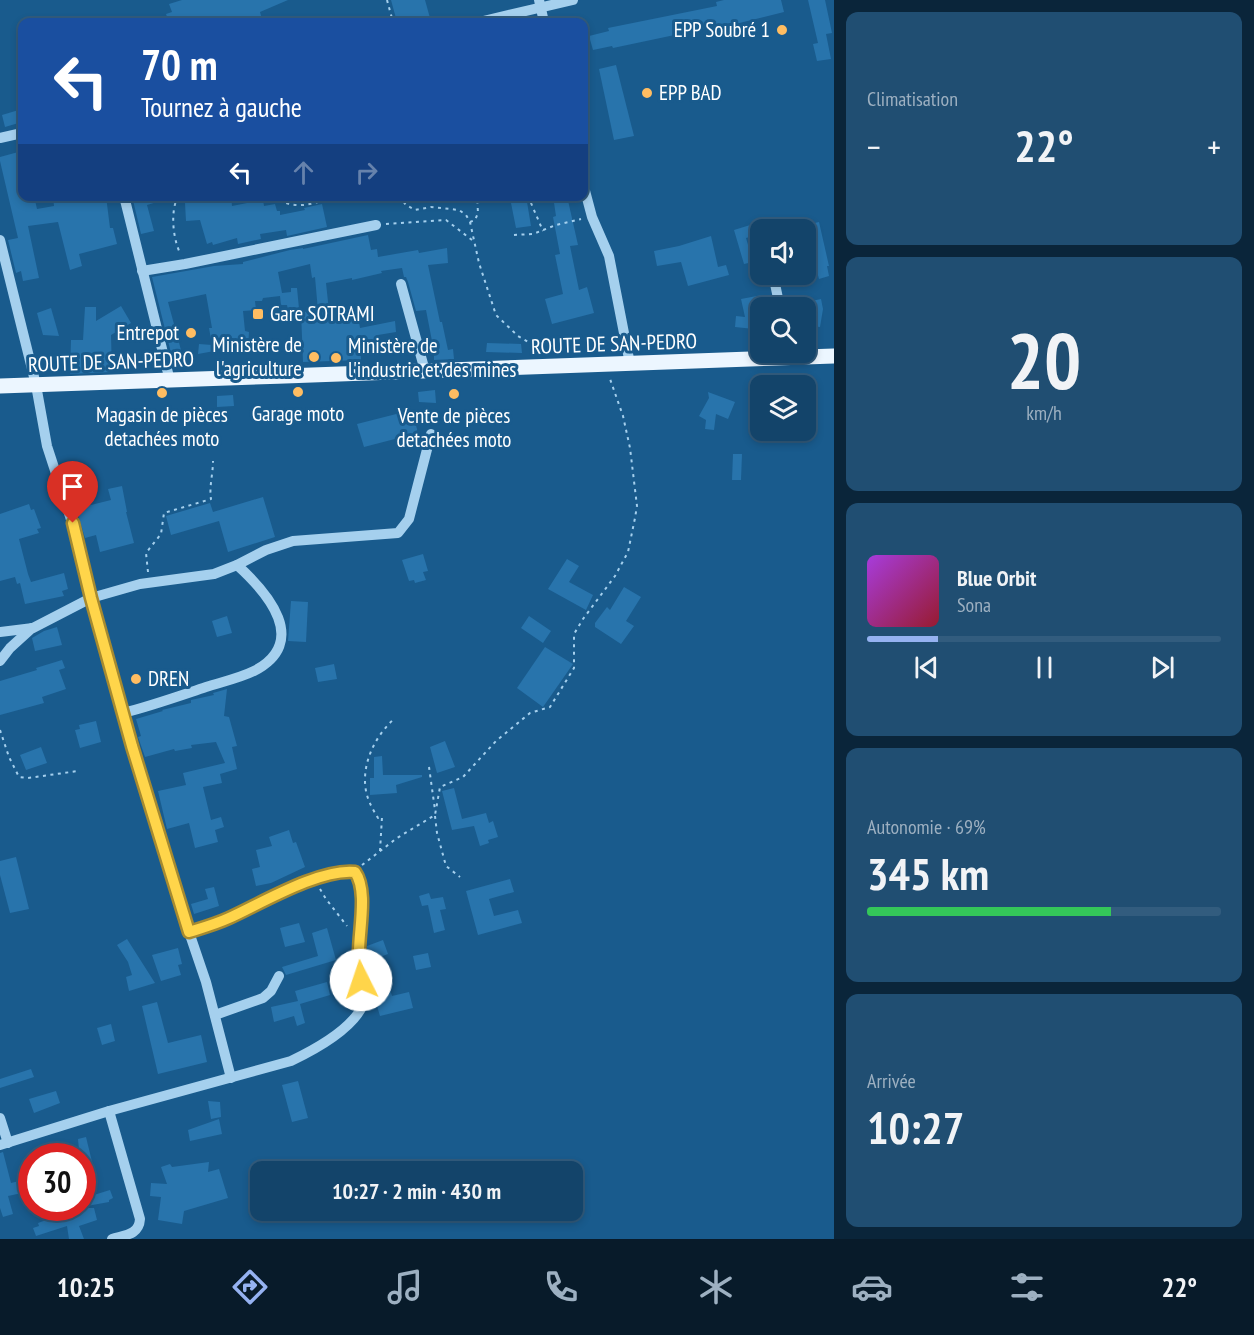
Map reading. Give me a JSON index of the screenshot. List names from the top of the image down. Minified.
{"streets":{"main road":["ROUTE DE SAN-PEDRO"]},"places":{"other":["EPP Soubré 1","EPP BAD","Entrepot","Ministère de l'agriculture","Ministère de l'industrie et des mines","Garage moto","Magasin de pièces detachées moto","Vente de pièces detachées moto","DREN"],"transit":["Gare SOTRAMI"]},"page":{"tile":["Climatisation",["20","km/h"],["Autonomie · 69%","345 km"],["Arrivée","10:27"]],"turn":["70 m","Tournez à gauche"],"heat":["−","22°","+"],"song":["Blue Orbit","Sona"],"limit":"30","trip":"10:27 · 2 min · 430 m","tabs":["10:25","22°"]}}
